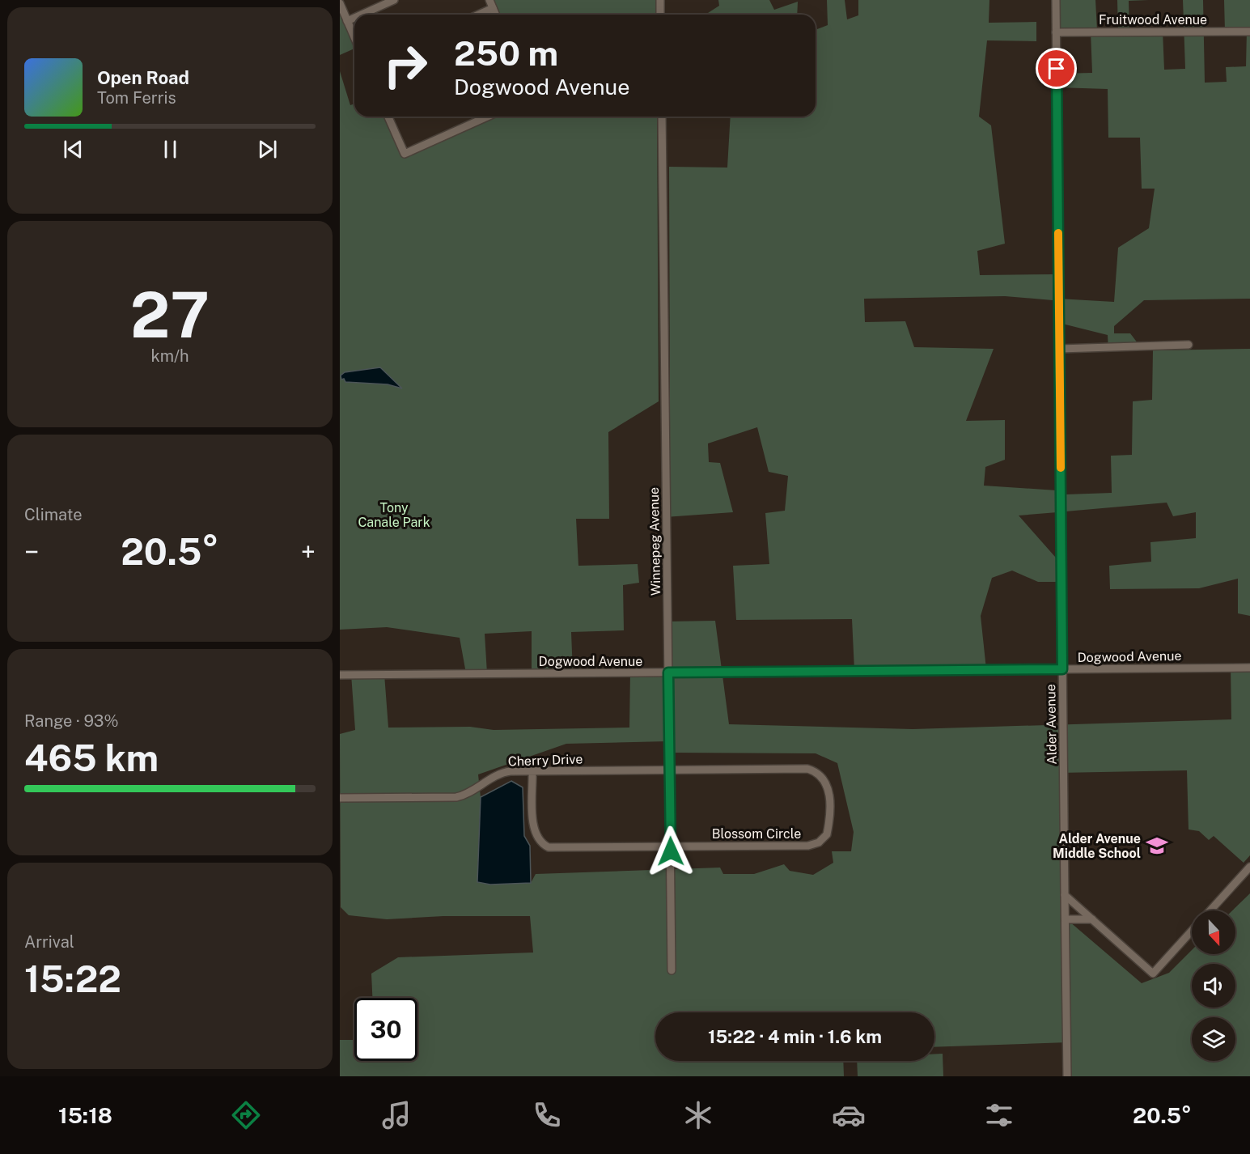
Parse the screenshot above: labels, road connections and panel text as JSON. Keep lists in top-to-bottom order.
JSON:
{
  "streets": {
    "street": [
      "Fruitwood Avenue",
      "Winnepeg Avenue",
      "Dogwood Avenue",
      "Alder Avenue",
      "Cherry Drive",
      "Blossom Circle"
    ]
  },
  "crossings": [
    ["Fruitwood Avenue", "Alder Avenue"],
    ["Winnepeg Avenue", "Dogwood Avenue"],
    ["Winnepeg Avenue", "Cherry Drive"],
    ["Winnepeg Avenue", "Blossom Circle"],
    ["Dogwood Avenue", "Alder Avenue"],
    ["Cherry Drive", "Blossom Circle"]
  ],
  "parks": ["Tony Canale Park"],
  "places": {
    "school or university": ["Alder Avenue Middle School"]
  },
  "north": "bottom",
  "page": {
    "turn": ["250 m", "Dogwood Avenue"],
    "song": ["Open Road", "Tom Ferris"],
    "tile": [
      ["27", "km/h"],
      "Climate",
      ["Range · 93%", "465 km"],
      ["Arrival", "15:22"]
    ],
    "heat": ["−", "20.5°", "+"],
    "limit": "30",
    "trip": "15:22 · 4 min · 1.6 km",
    "tabs": ["15:18", "20.5°"]
  }
}
